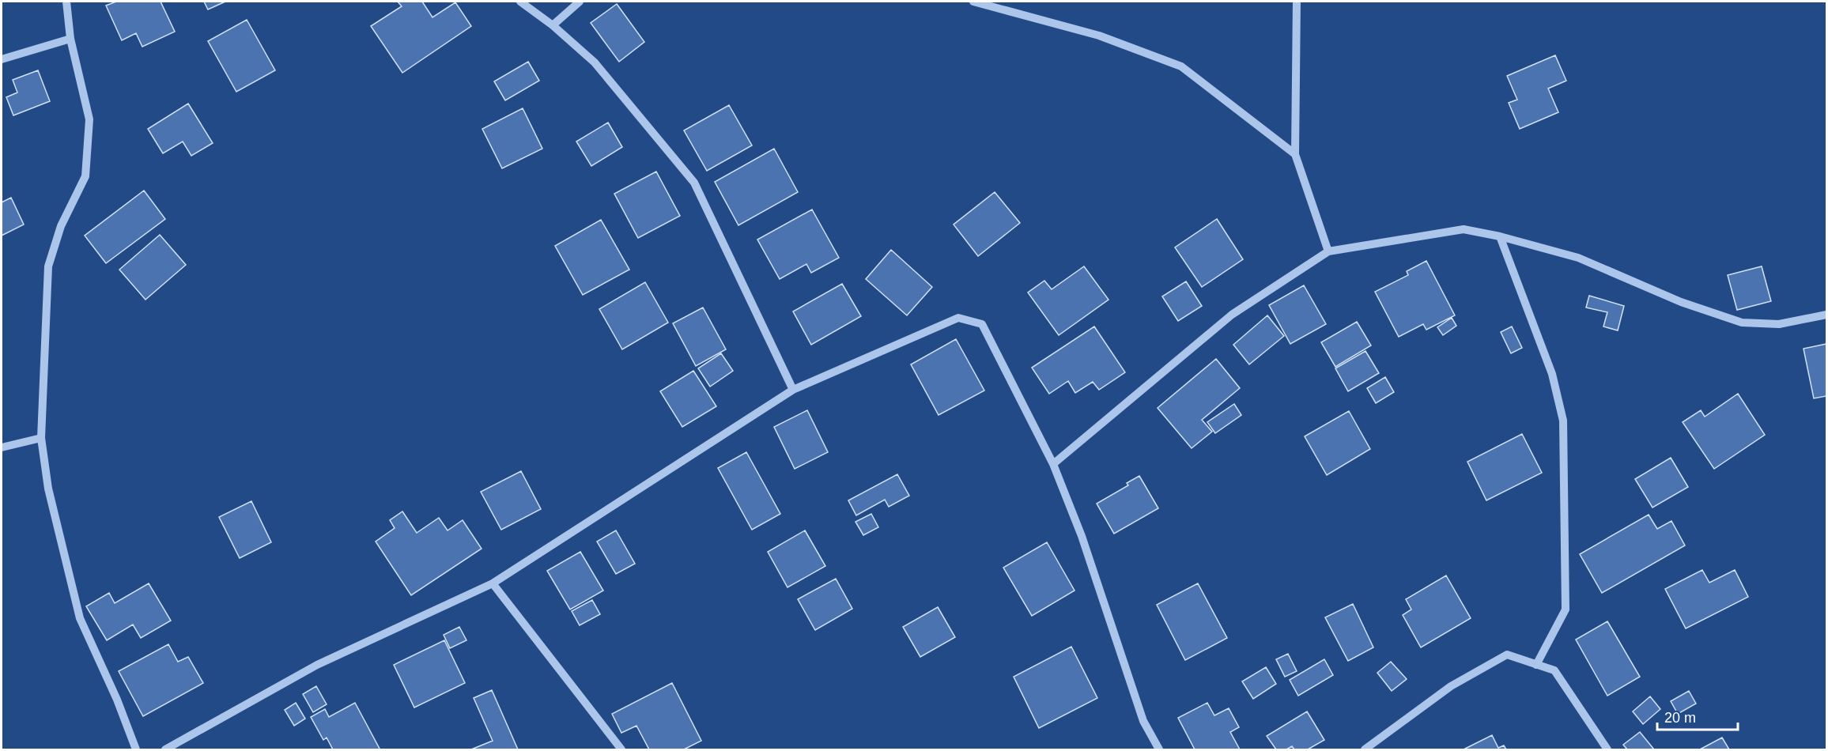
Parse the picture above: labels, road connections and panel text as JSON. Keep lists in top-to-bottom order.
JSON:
{
  "scale_bar": "20 m"
}
